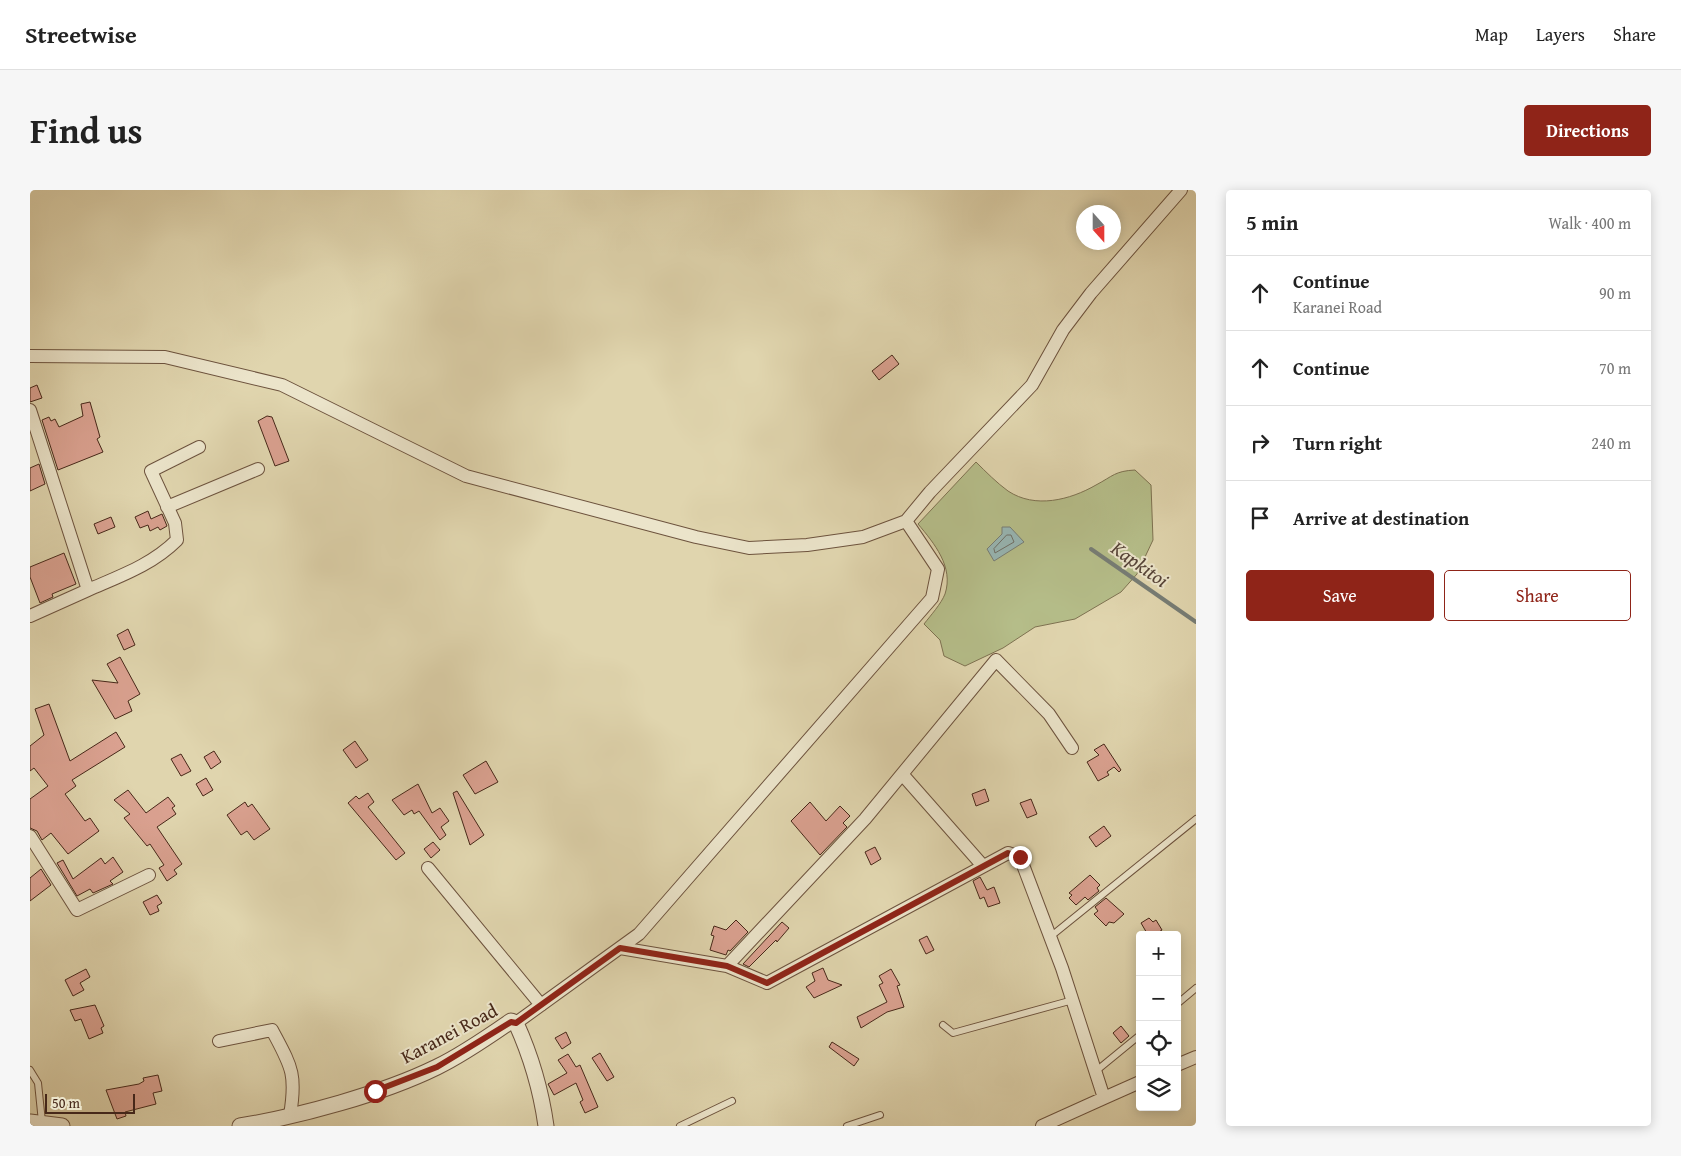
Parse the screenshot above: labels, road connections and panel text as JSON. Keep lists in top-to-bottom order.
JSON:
{
  "streets": {
    "street": ["Karanei Road"]
  },
  "water": ["Kapkitoi"],
  "scale_bar": "50 m",
  "north": "bottom",
  "page": {
    "header": "Streetwise",
    "nav": ["Map", "Layers", "Share"],
    "title": "Find us",
    "buttons": [
      "Directions",
      ["Save", "Share"]
    ],
    "heading": ["5 min", "Walk · 400 m"],
    "list": [
      ["Continue", "Karanei Road", "90 m"],
      ["Continue", "70 m"],
      ["Turn right", "240 m"],
      "Arrive at destination"
    ],
    "map_buttons": ["+", "−"],
    "scale": "50 m"
  }
}
